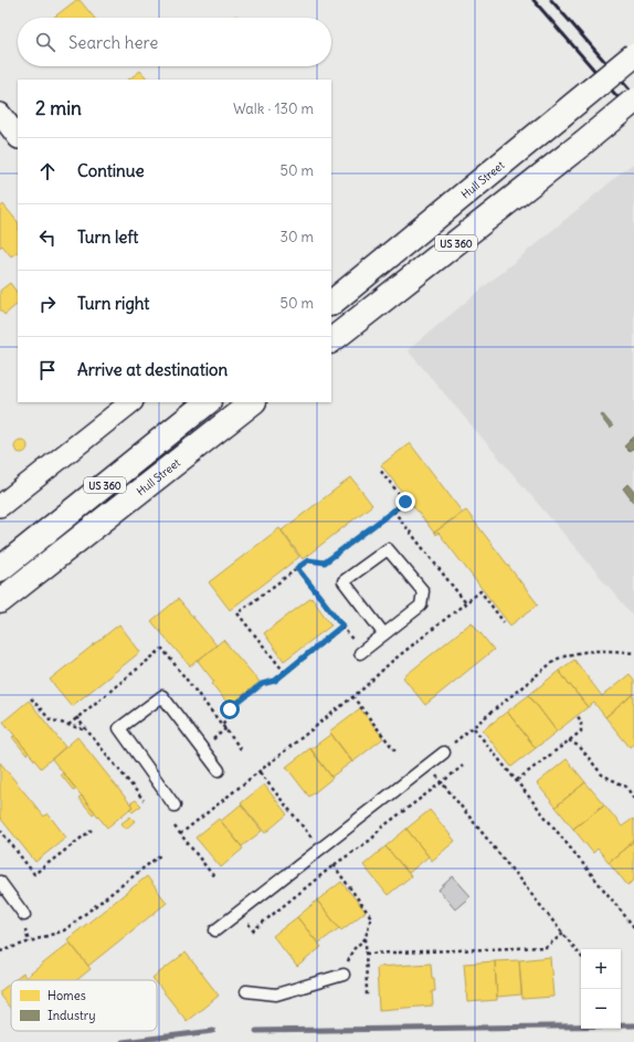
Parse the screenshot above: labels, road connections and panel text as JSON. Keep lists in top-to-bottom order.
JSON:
{
  "streets": {
    "main road": ["Hull Street", "US 360"]
  },
  "legend": ["Homes", "Industry"],
  "page": {
    "search": "Search here",
    "heading": ["2 min", "Walk · 130 m"],
    "list": [
      ["Continue", "50 m"],
      ["Turn left", "30 m"],
      ["Turn right", "50 m"],
      "Arrive at destination"
    ],
    "map_buttons": ["+", "−"]
  }
}
